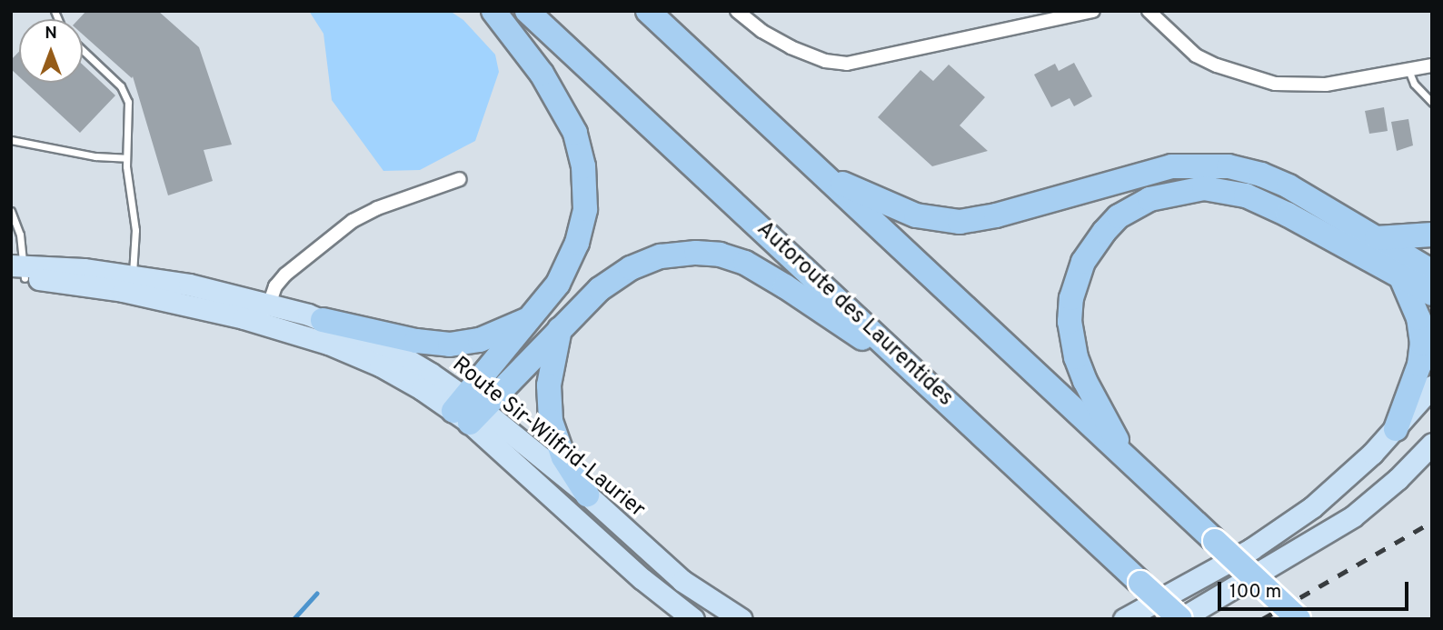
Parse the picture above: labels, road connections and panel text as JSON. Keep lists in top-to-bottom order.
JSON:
{
  "streets": {
    "highway": ["Autoroute des Laurentides"],
    "main road": ["Route Sir-Wilfrid-Laurier"]
  },
  "scale_bar": "100 m",
  "north": "top"
}
